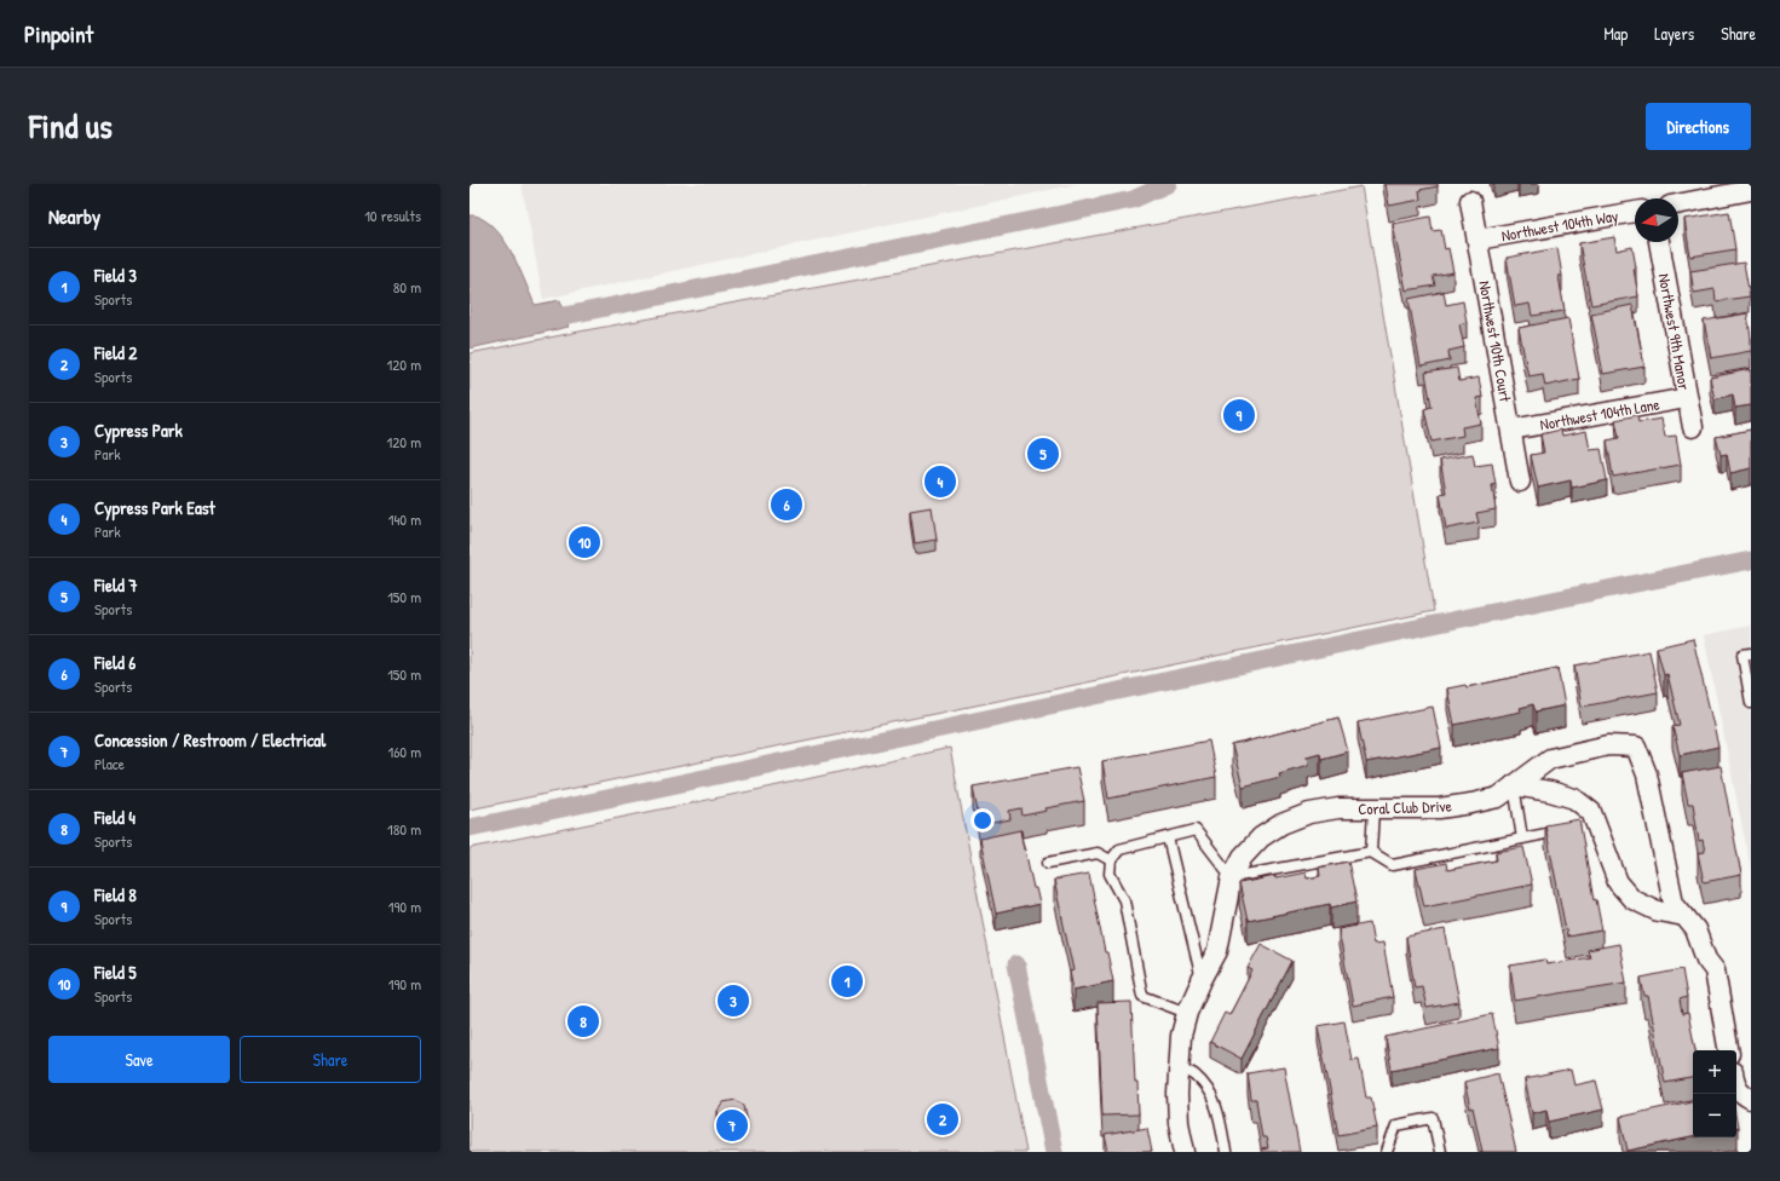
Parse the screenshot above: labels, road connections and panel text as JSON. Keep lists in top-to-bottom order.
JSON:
{
  "streets": {
    "street": [
      "Northwest 104th Way",
      "Northwest 9th Manor",
      "Northwest 10th Court",
      "Northwest 104th Lane",
      "Coral Club Drive"
    ]
  },
  "crossings": [
    ["Northwest 104th Way", "Northwest 10th Court"],
    ["Northwest 9th Manor", "Northwest 104th Lane"],
    ["Northwest 10th Court", "Northwest 104th Lane"]
  ],
  "north": "left",
  "page": {
    "header": "Pinpoint",
    "nav": ["Map", "Layers", "Share"],
    "title": "Find us",
    "buttons": [
      "Directions",
      ["Save", "Share"]
    ],
    "heading": ["Nearby", "10 results"],
    "list": [
      {
        "mark": "1",
        "name": "Field 3",
        "note": "Sports",
        "value": "80 m"
      },
      {
        "mark": "2",
        "name": "Field 2",
        "note": "Sports",
        "value": "120 m"
      },
      {
        "mark": "3",
        "name": "Cypress Park",
        "note": "Park",
        "value": "120 m"
      },
      {
        "mark": "4",
        "name": "Cypress Park East",
        "note": "Park",
        "value": "140 m"
      },
      {
        "mark": "5",
        "name": "Field 7",
        "note": "Sports",
        "value": "150 m"
      },
      {
        "mark": "6",
        "name": "Field 6",
        "note": "Sports",
        "value": "150 m"
      },
      {
        "mark": "7",
        "name": "Concession / Restroom / Electrical",
        "note": "Place",
        "value": "160 m"
      },
      {
        "mark": "8",
        "name": "Field 4",
        "note": "Sports",
        "value": "180 m"
      },
      {
        "mark": "9",
        "name": "Field 8",
        "note": "Sports",
        "value": "190 m"
      },
      {
        "mark": "10",
        "name": "Field 5",
        "note": "Sports",
        "value": "190 m"
      }
    ],
    "pins": [
      "9",
      "5",
      "4",
      "6",
      "10",
      "1",
      "3",
      "8",
      "2",
      "7"
    ],
    "map_buttons": ["+", "−"]
  }
}
